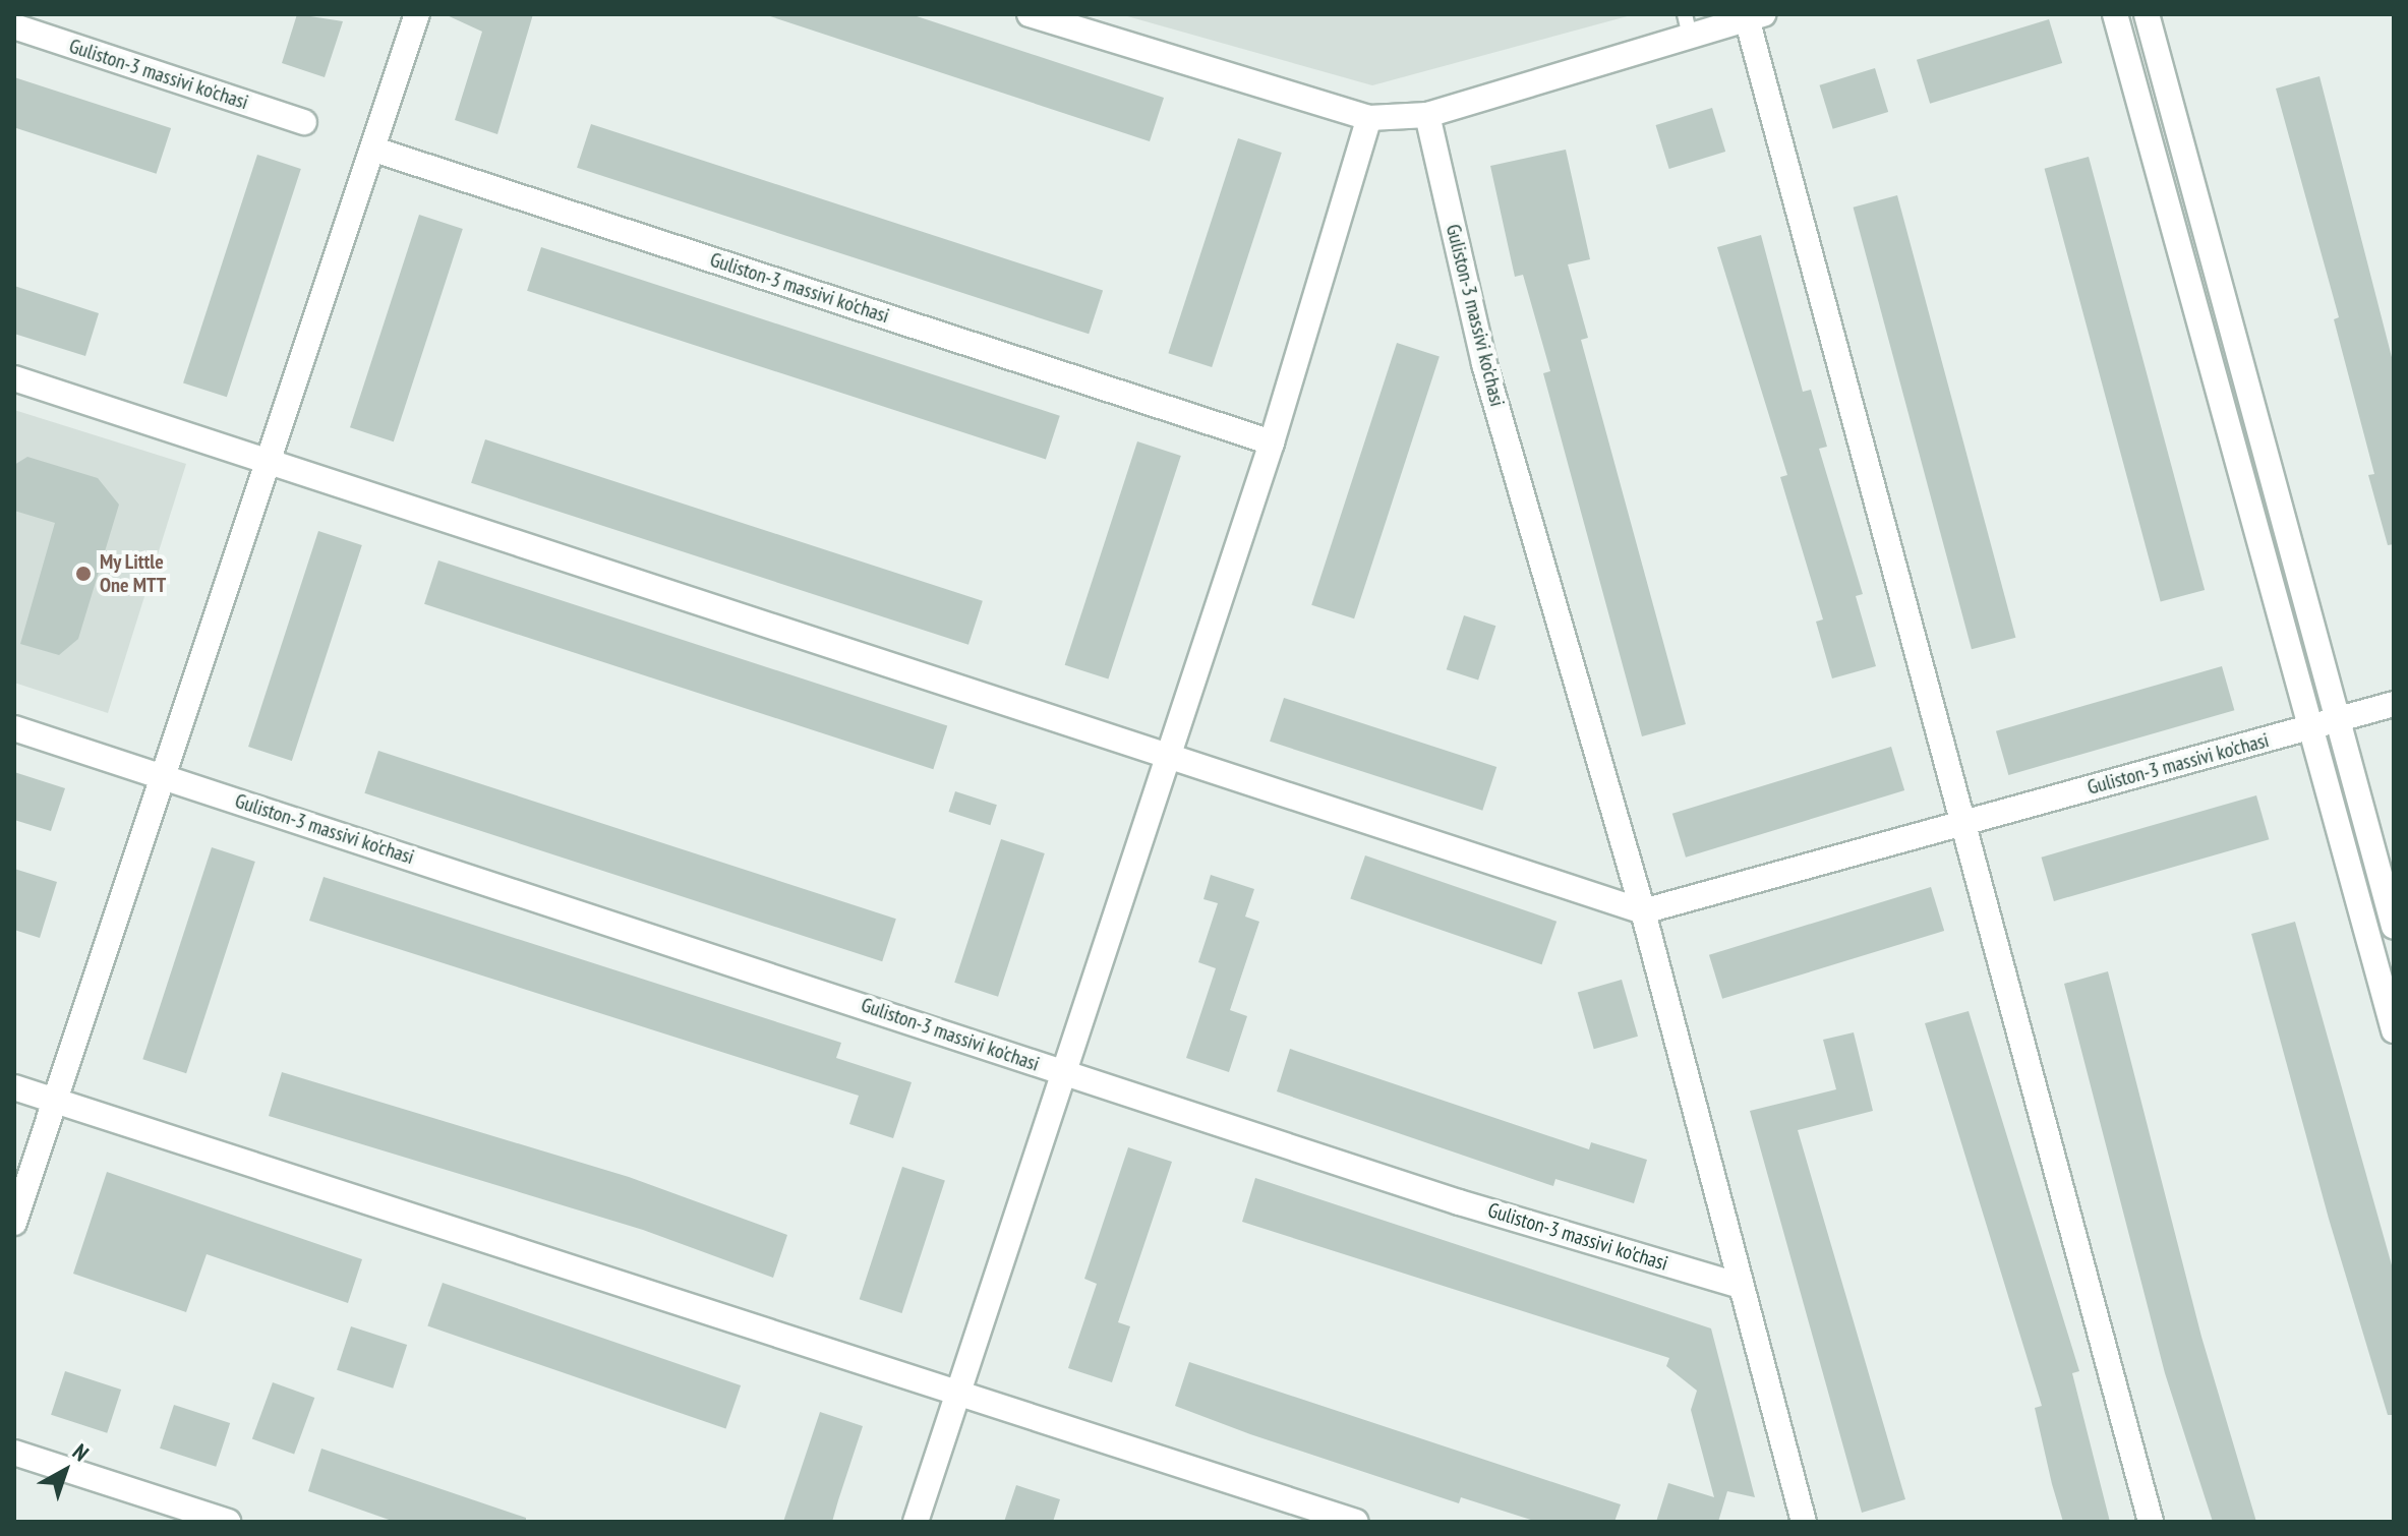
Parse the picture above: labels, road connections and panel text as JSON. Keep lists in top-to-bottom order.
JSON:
{
  "streets": {
    "street": ["Guliston-3 massivi ko'chasi"]
  },
  "places": ["My Little One MTT"],
  "north": "top right"
}
